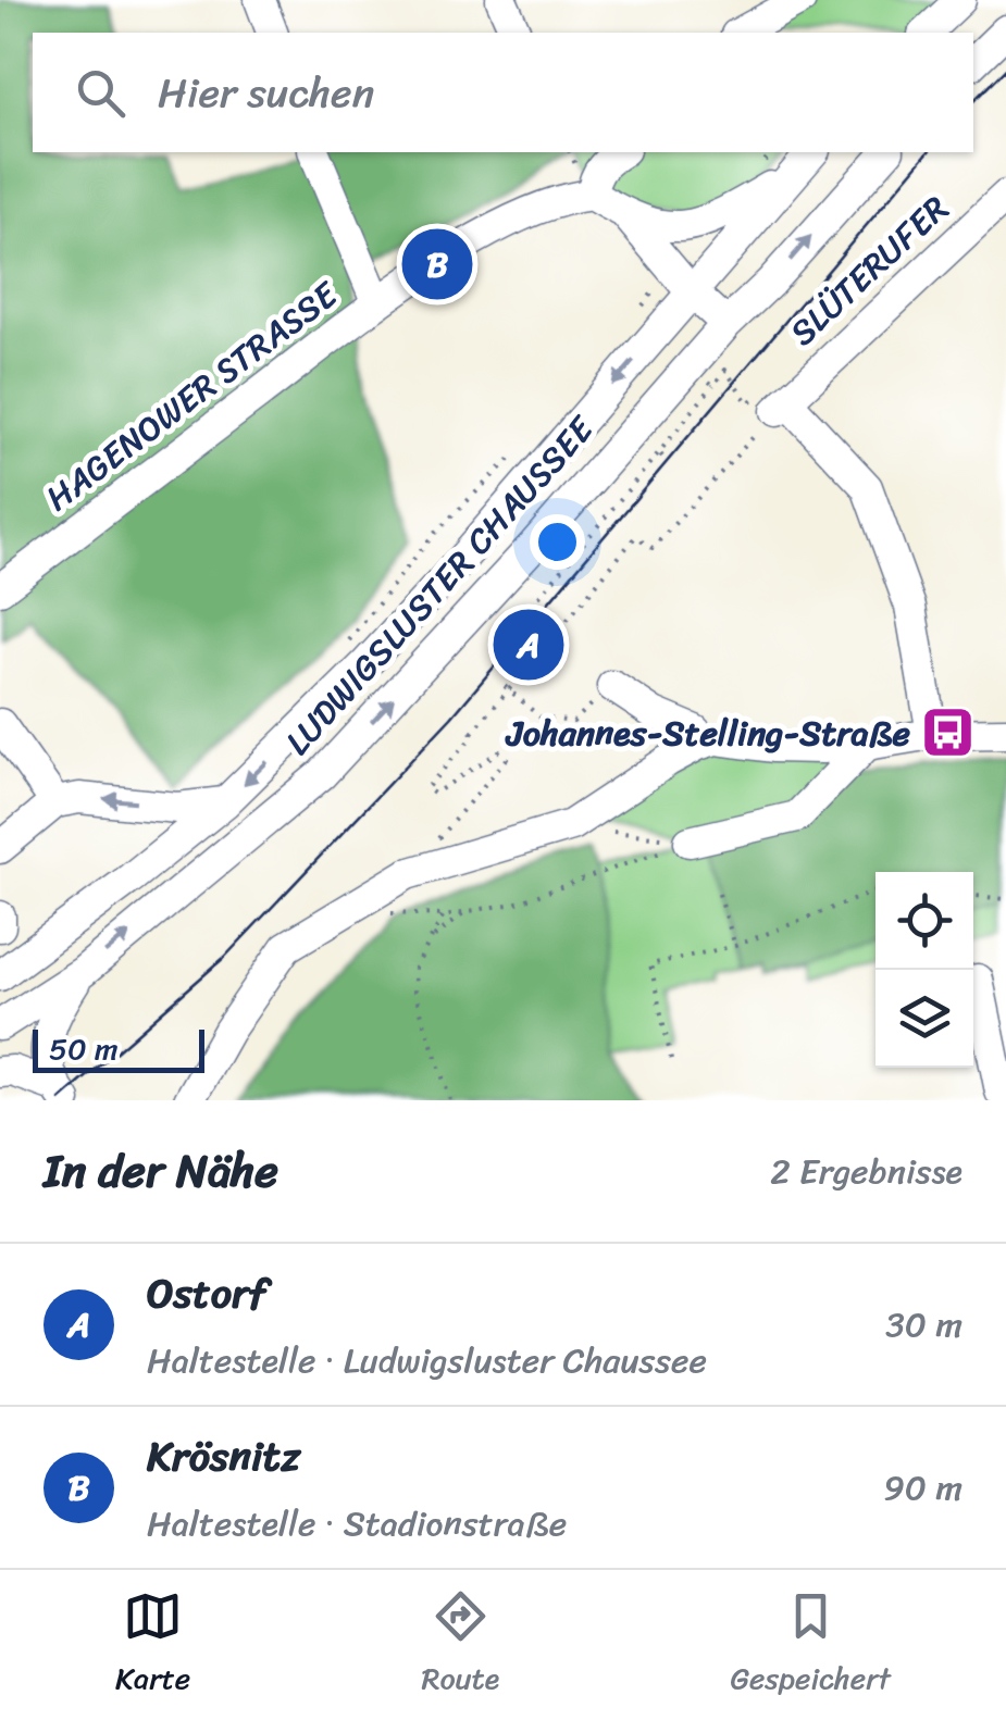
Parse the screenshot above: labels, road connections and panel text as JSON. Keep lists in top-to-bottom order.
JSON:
{
  "streets": {
    "street": ["SLÜTERUFER", "HAGENOWER STRASSE", "LUDWIGSLUSTER CHAUSSEE"]
  },
  "places": {
    "bus stop": ["Johannes-Stelling-Straße"]
  },
  "scale_bar": "50 m",
  "page": {
    "search": "Hier suchen",
    "pins": ["B", "A"],
    "scale": "50 m",
    "heading": ["In der Nähe", "2 Ergebnisse"],
    "list": [
      {
        "mark": "A",
        "name": "Ostorf",
        "note": "Haltestelle · Ludwigsluster Chaussee",
        "value": "30 m"
      },
      {
        "mark": "B",
        "name": "Krösnitz",
        "note": "Haltestelle · Stadionstraße",
        "value": "90 m"
      }
    ],
    "nav": ["Karte", "Route", "Gespeichert"]
  }
}
